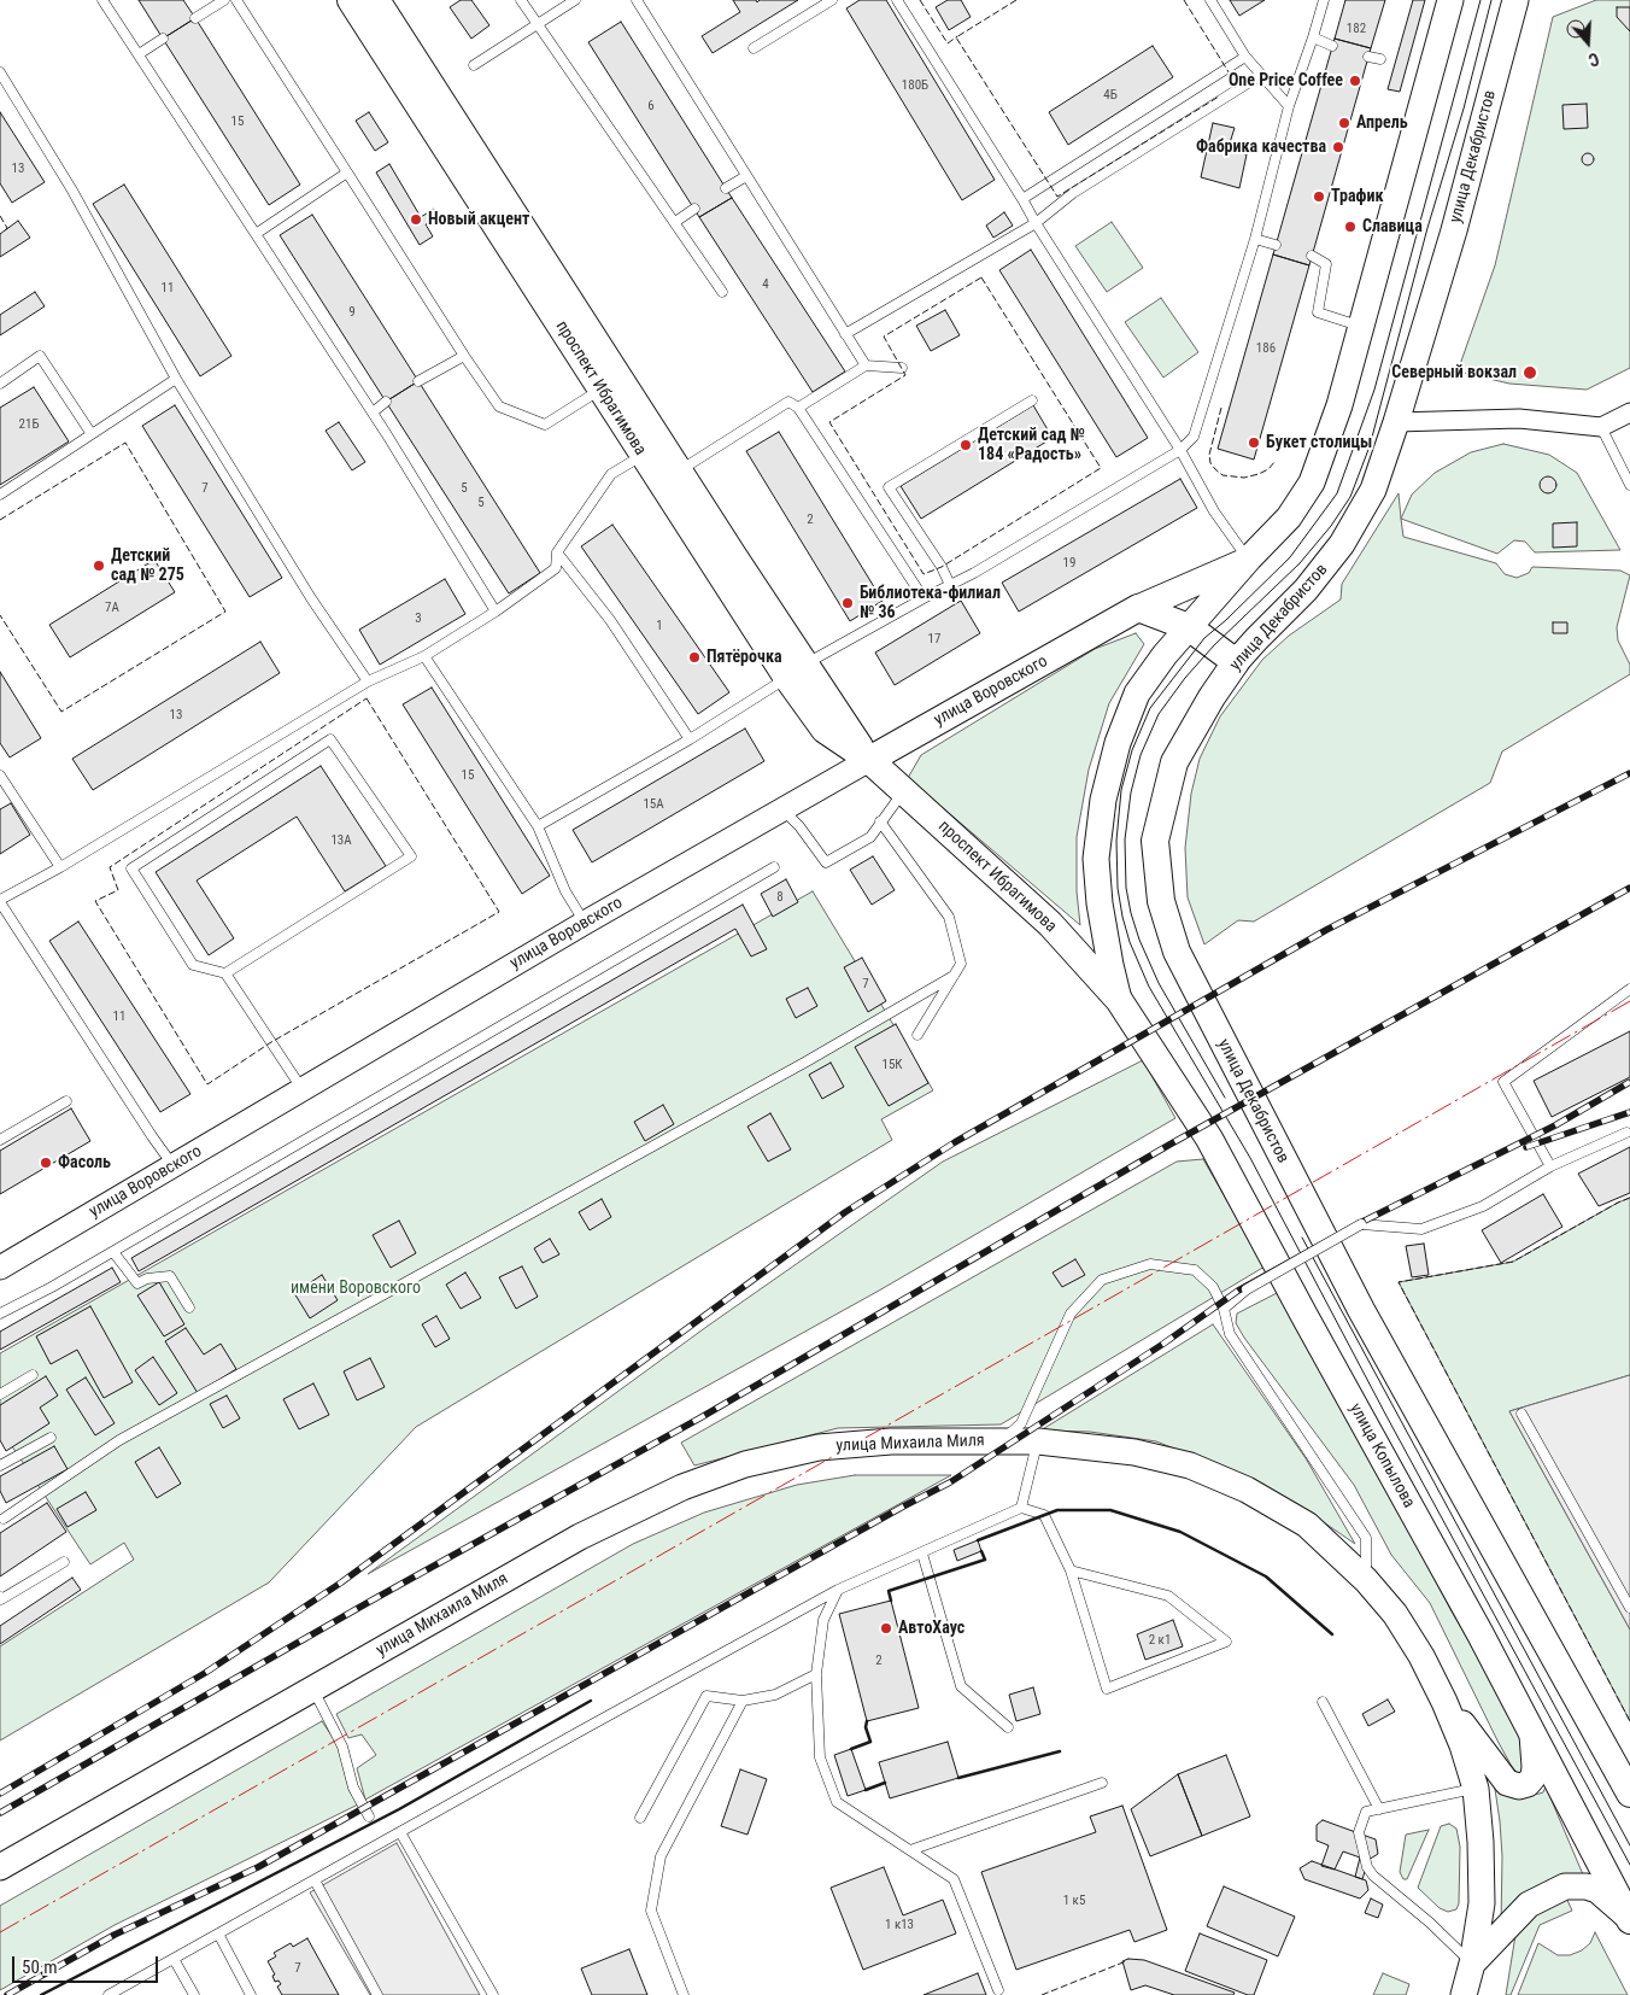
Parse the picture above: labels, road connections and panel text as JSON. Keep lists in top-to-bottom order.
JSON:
{
  "streets": {
    "main road": [
      "улица Декабристов",
      "проспект Ибрагимова",
      "улица Воровского",
      "улица Михаила Миля",
      "улица Копылова"
    ]
  },
  "crossings": [
    ["проспект Ибрагимова", "улица Воровского"],
    ["проспект Ибрагимова", "улица Копылова"]
  ],
  "parks": ["имени Воровского"],
  "places": [
    "One Price Coffee",
    "Апрель",
    "Фабрика качества",
    "Трафик",
    "Новый акцент",
    "Славица",
    "Северный вокзал",
    "Букет столицы",
    "Детский сад № 184 «Радость»",
    "Детский сад № 275",
    "Библиотека-филиал № 36",
    "Пятёрочка",
    "Фасоль",
    "АвтоХаус"
  ],
  "house_numbers": [
    "182",
    "180Б",
    "4Б",
    "6",
    "15",
    "13",
    "4",
    "11",
    "9",
    "186",
    "21Б",
    "7",
    "5",
    "5",
    "2",
    "19",
    "7А",
    "3",
    "1",
    "17",
    "13",
    "15",
    "15А",
    "13А",
    "8",
    "7",
    "11",
    "15К",
    "2 к1",
    "2",
    "1 к5",
    "1 к13",
    "7"
  ],
  "scale_bar": "50 m",
  "north": "bottom"
}
